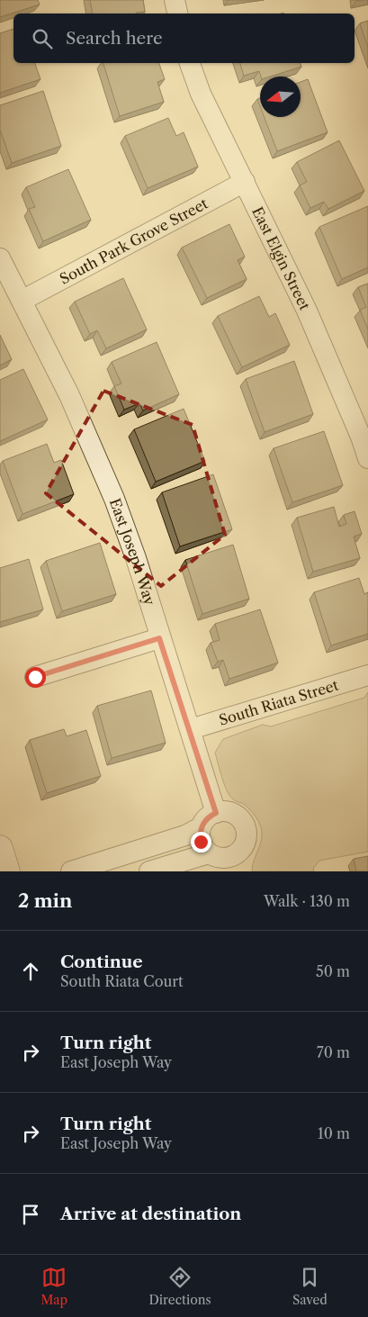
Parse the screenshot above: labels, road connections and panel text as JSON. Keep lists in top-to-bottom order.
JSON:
{
  "streets": {
    "street": [
      "South Park Grove Street",
      "East Elgin Street",
      "East Joseph Way",
      "South Riata Street"
    ]
  },
  "crossings": [
    ["South Park Grove Street", "East Elgin Street"],
    ["South Park Grove Street", "East Joseph Way"],
    ["East Joseph Way", "South Riata Street"]
  ],
  "north": "left",
  "page": {
    "search": "Search here",
    "heading": ["2 min", "Walk · 130 m"],
    "list": [
      ["Continue", "South Riata Court", "50 m"],
      ["Turn right", "East Joseph Way", "70 m"],
      ["Turn right", "East Joseph Way", "10 m"],
      "Arrive at destination"
    ],
    "nav": ["Map", "Directions", "Saved"]
  }
}
